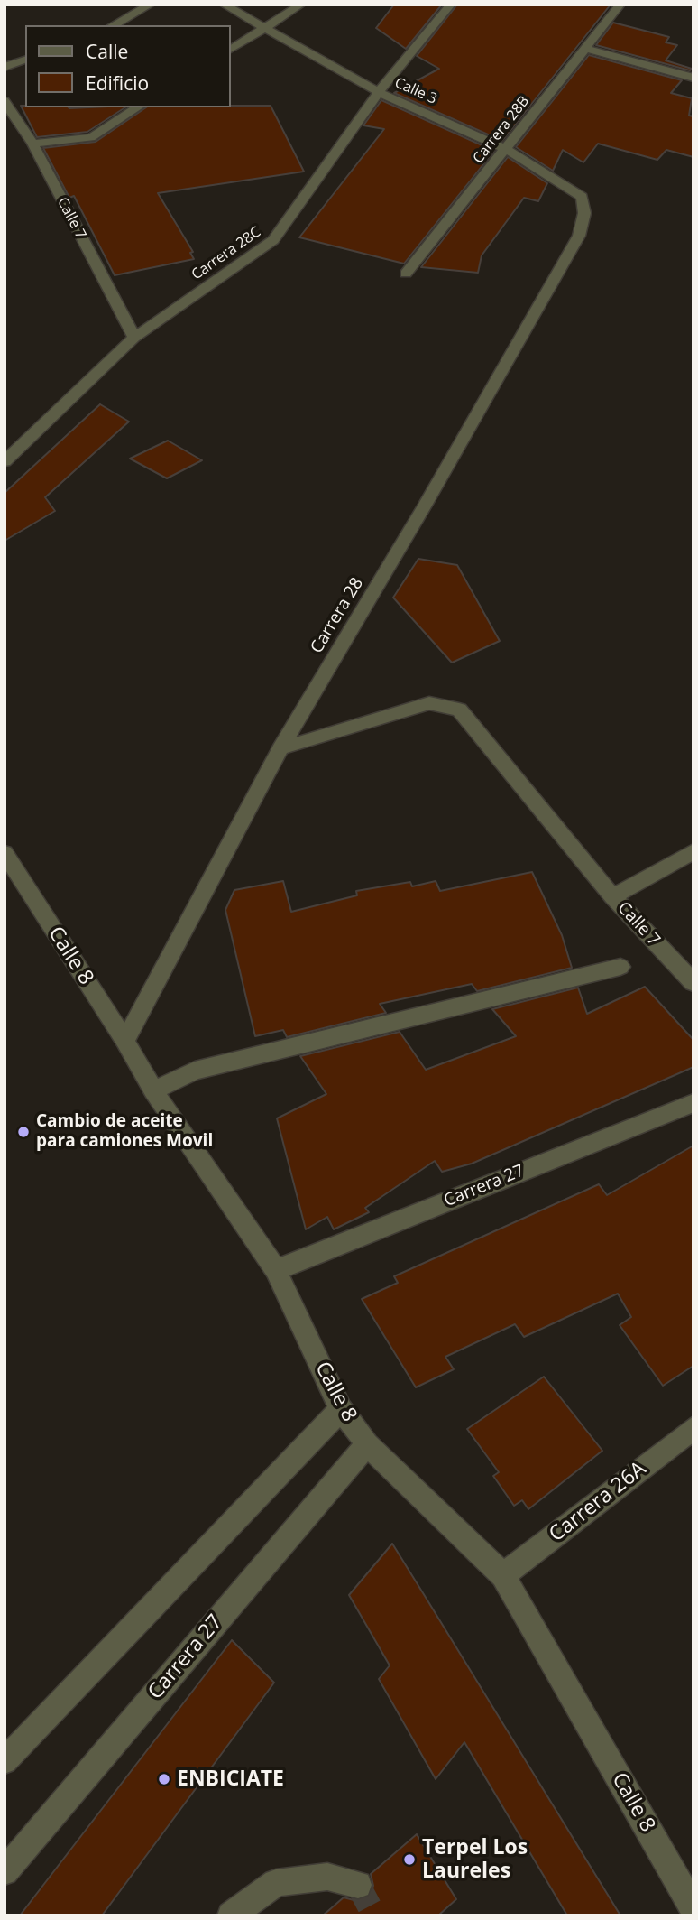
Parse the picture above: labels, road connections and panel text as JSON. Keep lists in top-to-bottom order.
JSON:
{
  "streets": {
    "street": [
      "Calle 3",
      "Carrera 28B",
      "Calle 7",
      "Carrera 28C",
      "Carrera 28",
      "Calle 8",
      "Carrera 27",
      "Carrera 26A"
    ]
  },
  "crossings": [
    ["Calle 3", "Carrera 28B"],
    ["Calle 3", "Carrera 28C"],
    ["Calle 3", "Carrera 28"],
    ["Calle 7", "Carrera 28C"],
    ["Calle 7", "Carrera 28"],
    ["Carrera 28", "Calle 8"],
    ["Calle 8", "Carrera 27"],
    ["Calle 8", "Carrera 26A"]
  ],
  "places": ["Cambio de aceite para camiones Movil", "ENBICIATE", "Terpel Los Laureles"],
  "legend": ["Calle", "Edificio"]
}
